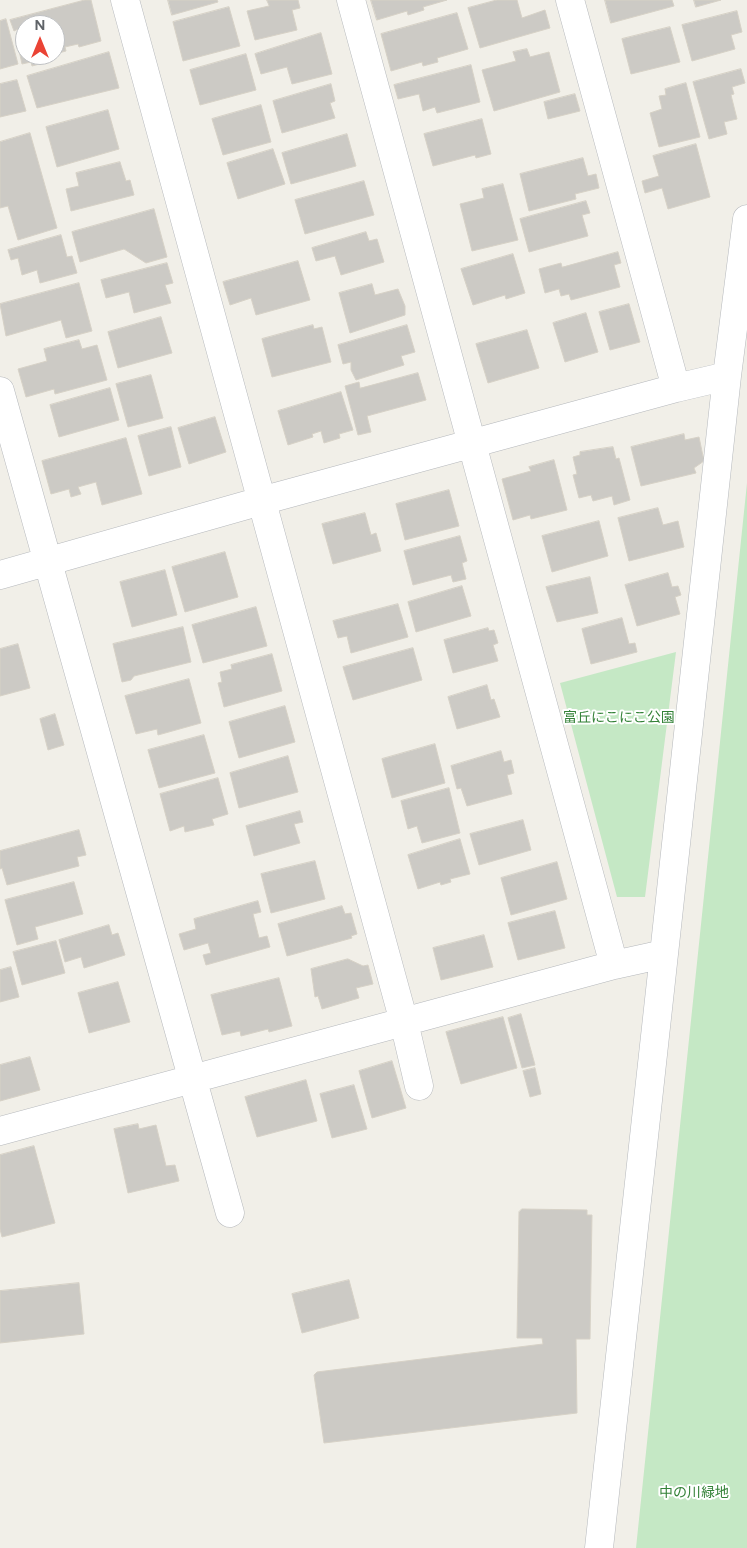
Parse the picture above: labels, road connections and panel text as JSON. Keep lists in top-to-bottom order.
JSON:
{
  "parks": ["富丘にこにこ公園", "中の川緑地"],
  "north": "top"
}
